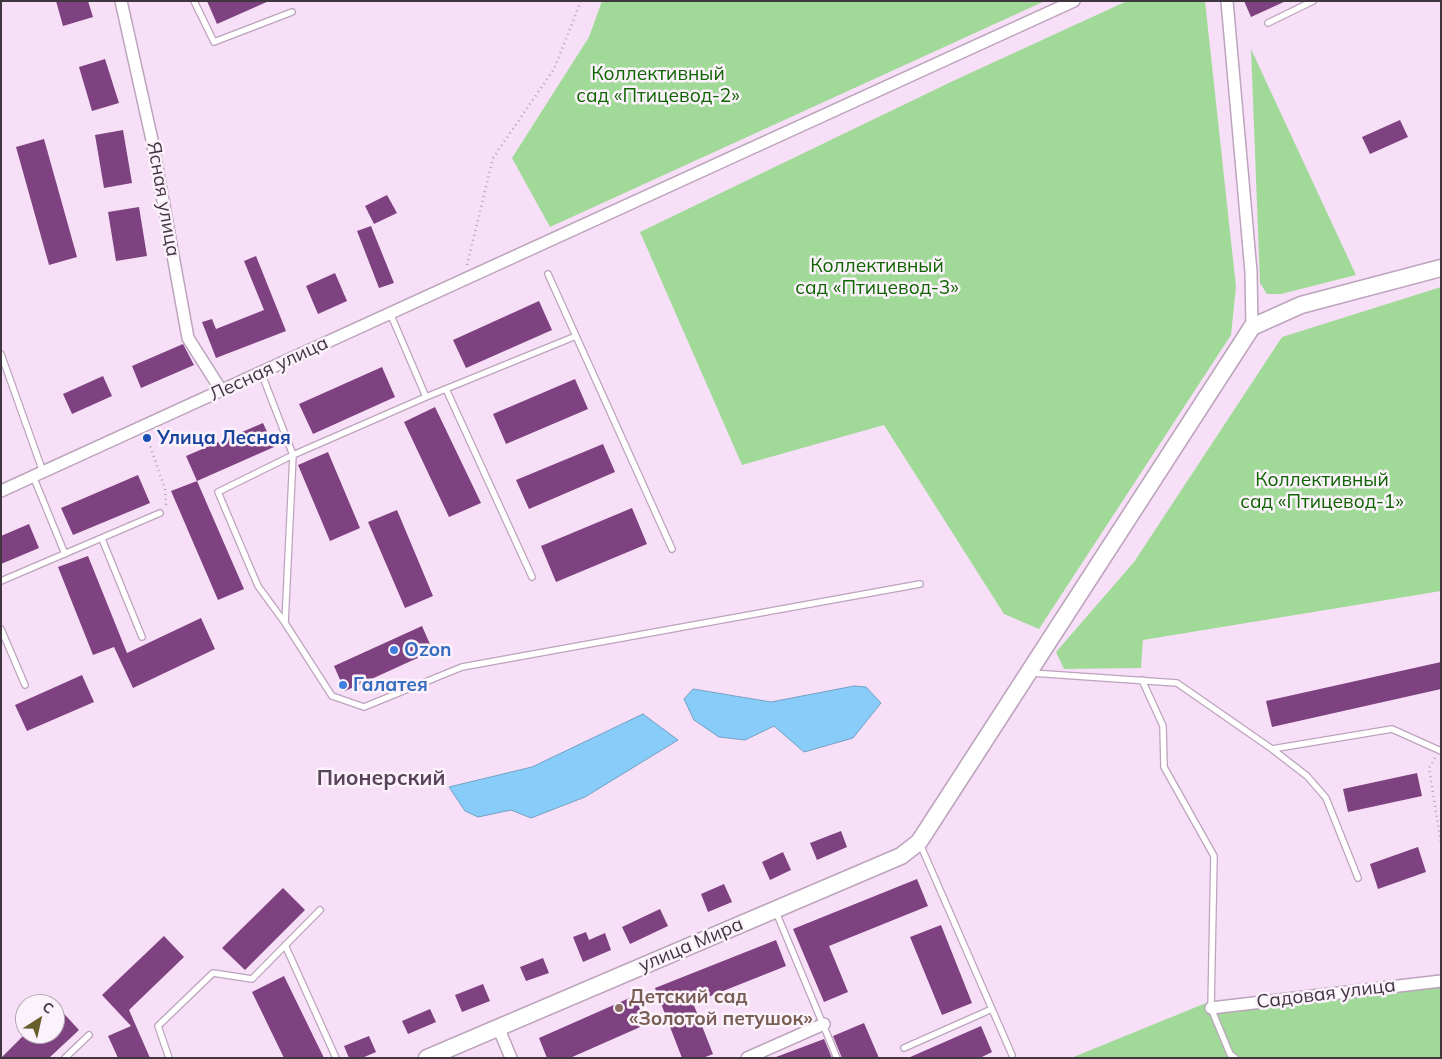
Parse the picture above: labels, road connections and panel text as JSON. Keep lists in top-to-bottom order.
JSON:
{
  "streets": {
    "street": [
      "Ясная улица",
      "Лесная улица",
      "улица Мира",
      "Садовая улица"
    ]
  },
  "crossings": [
    ["Ясная улица", "Лесная улица"]
  ],
  "districts": ["Пионерский"],
  "parks": ["Коллективный сад «Птицевод-2»", "Коллективный сад «Птицевод-3»", "Коллективный сад «Птицевод-1»"],
  "places": [
    "Улица Лесная",
    "Ozon",
    "Галатея",
    "Детский сад «Золотой петушок»"
  ],
  "north": "top right"
}
